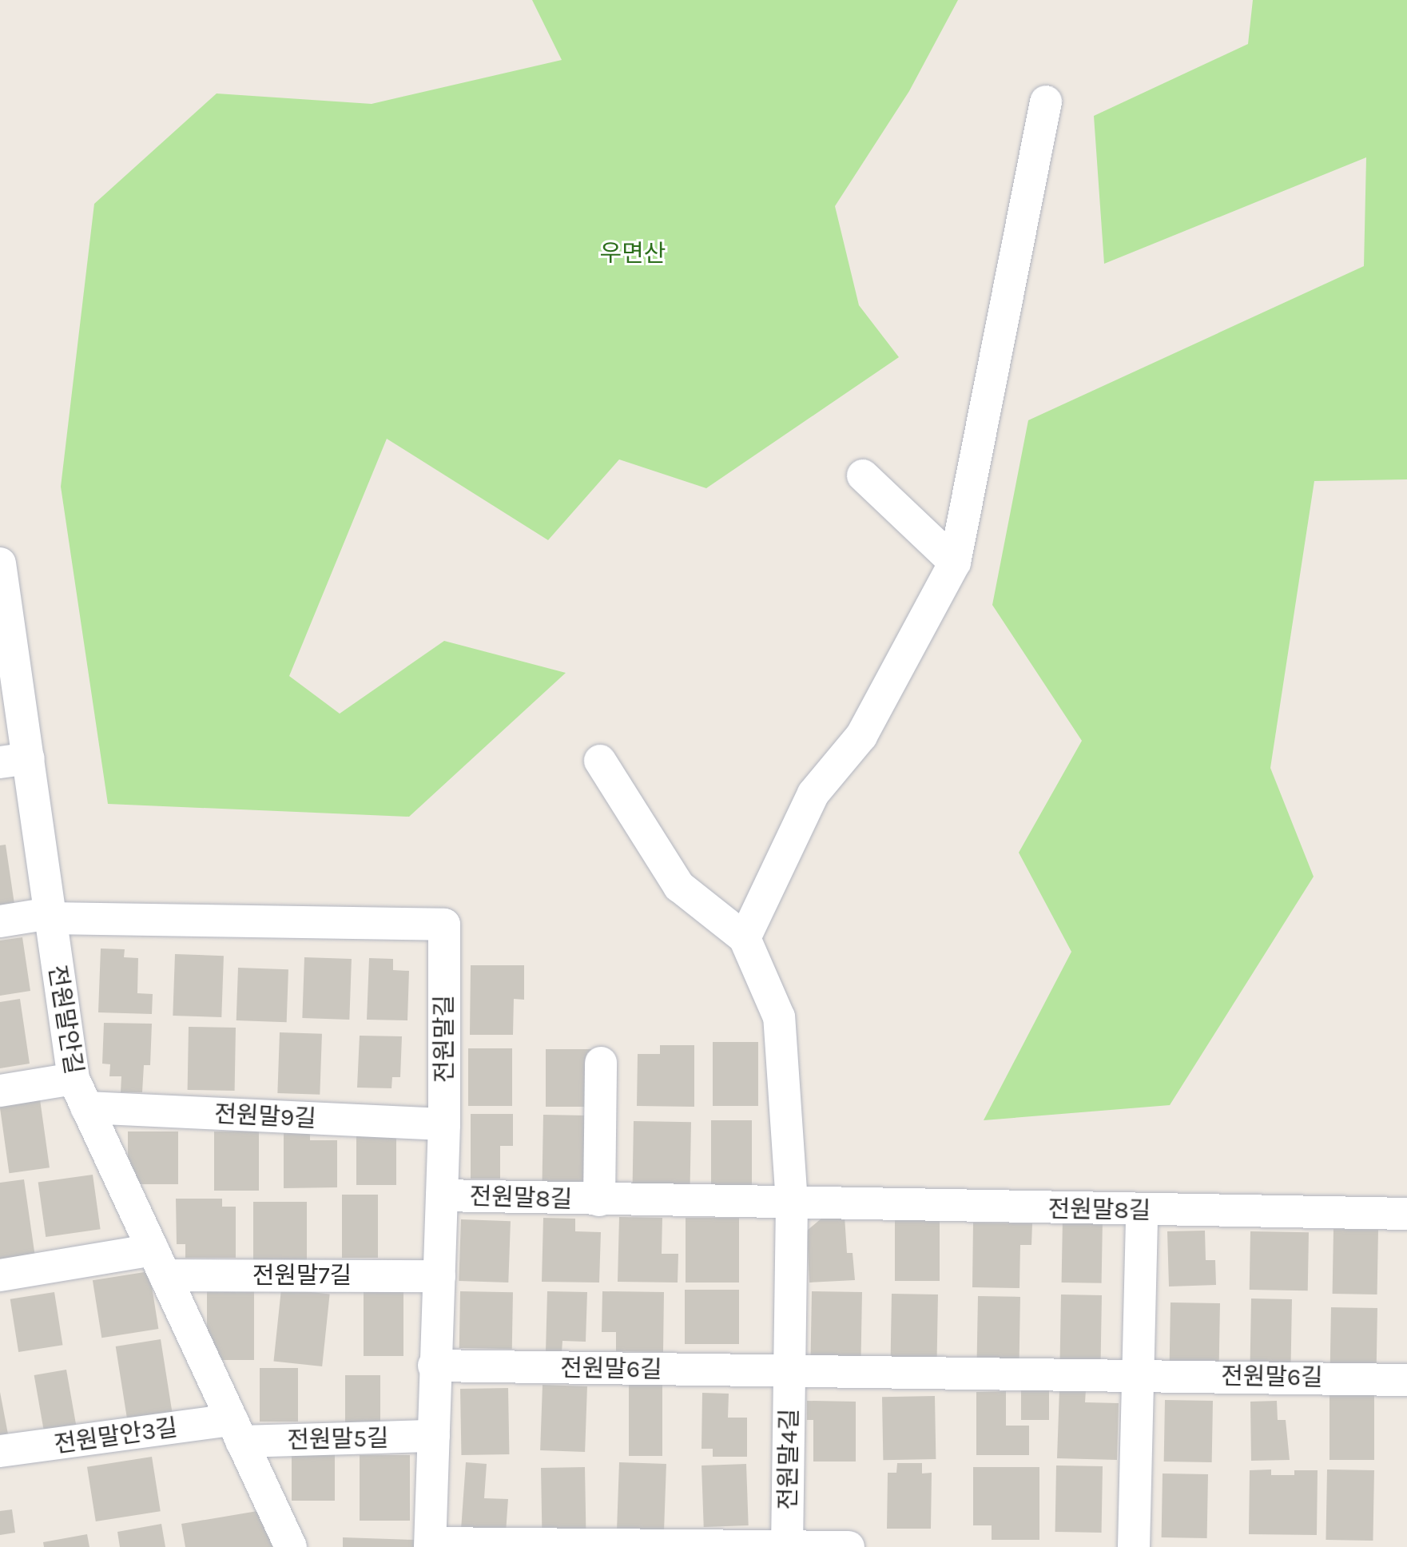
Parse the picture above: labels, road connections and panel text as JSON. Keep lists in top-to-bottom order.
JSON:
{
  "streets": {
    "street": [
      "전원말안길",
      "전원말길",
      "전원말9길",
      "전원말8길",
      "전원말7길",
      "전원말6길",
      "전원말안3길",
      "전원말5길",
      "전원말4길"
    ]
  },
  "crossings": [
    ["전원말안길", "전원말길"],
    ["전원말안길", "전원말9길"],
    ["전원말안길", "전원말7길"],
    ["전원말안길", "전원말안3길"],
    ["전원말안길", "전원말5길"],
    ["전원말길", "전원말9길"],
    ["전원말길", "전원말8길"],
    ["전원말길", "전원말7길"],
    ["전원말길", "전원말6길"],
    ["전원말길", "전원말5길"],
    ["전원말6길", "전원말4길"],
    ["전원말안3길", "전원말5길"]
  ],
  "parks": ["우면산"]
}
